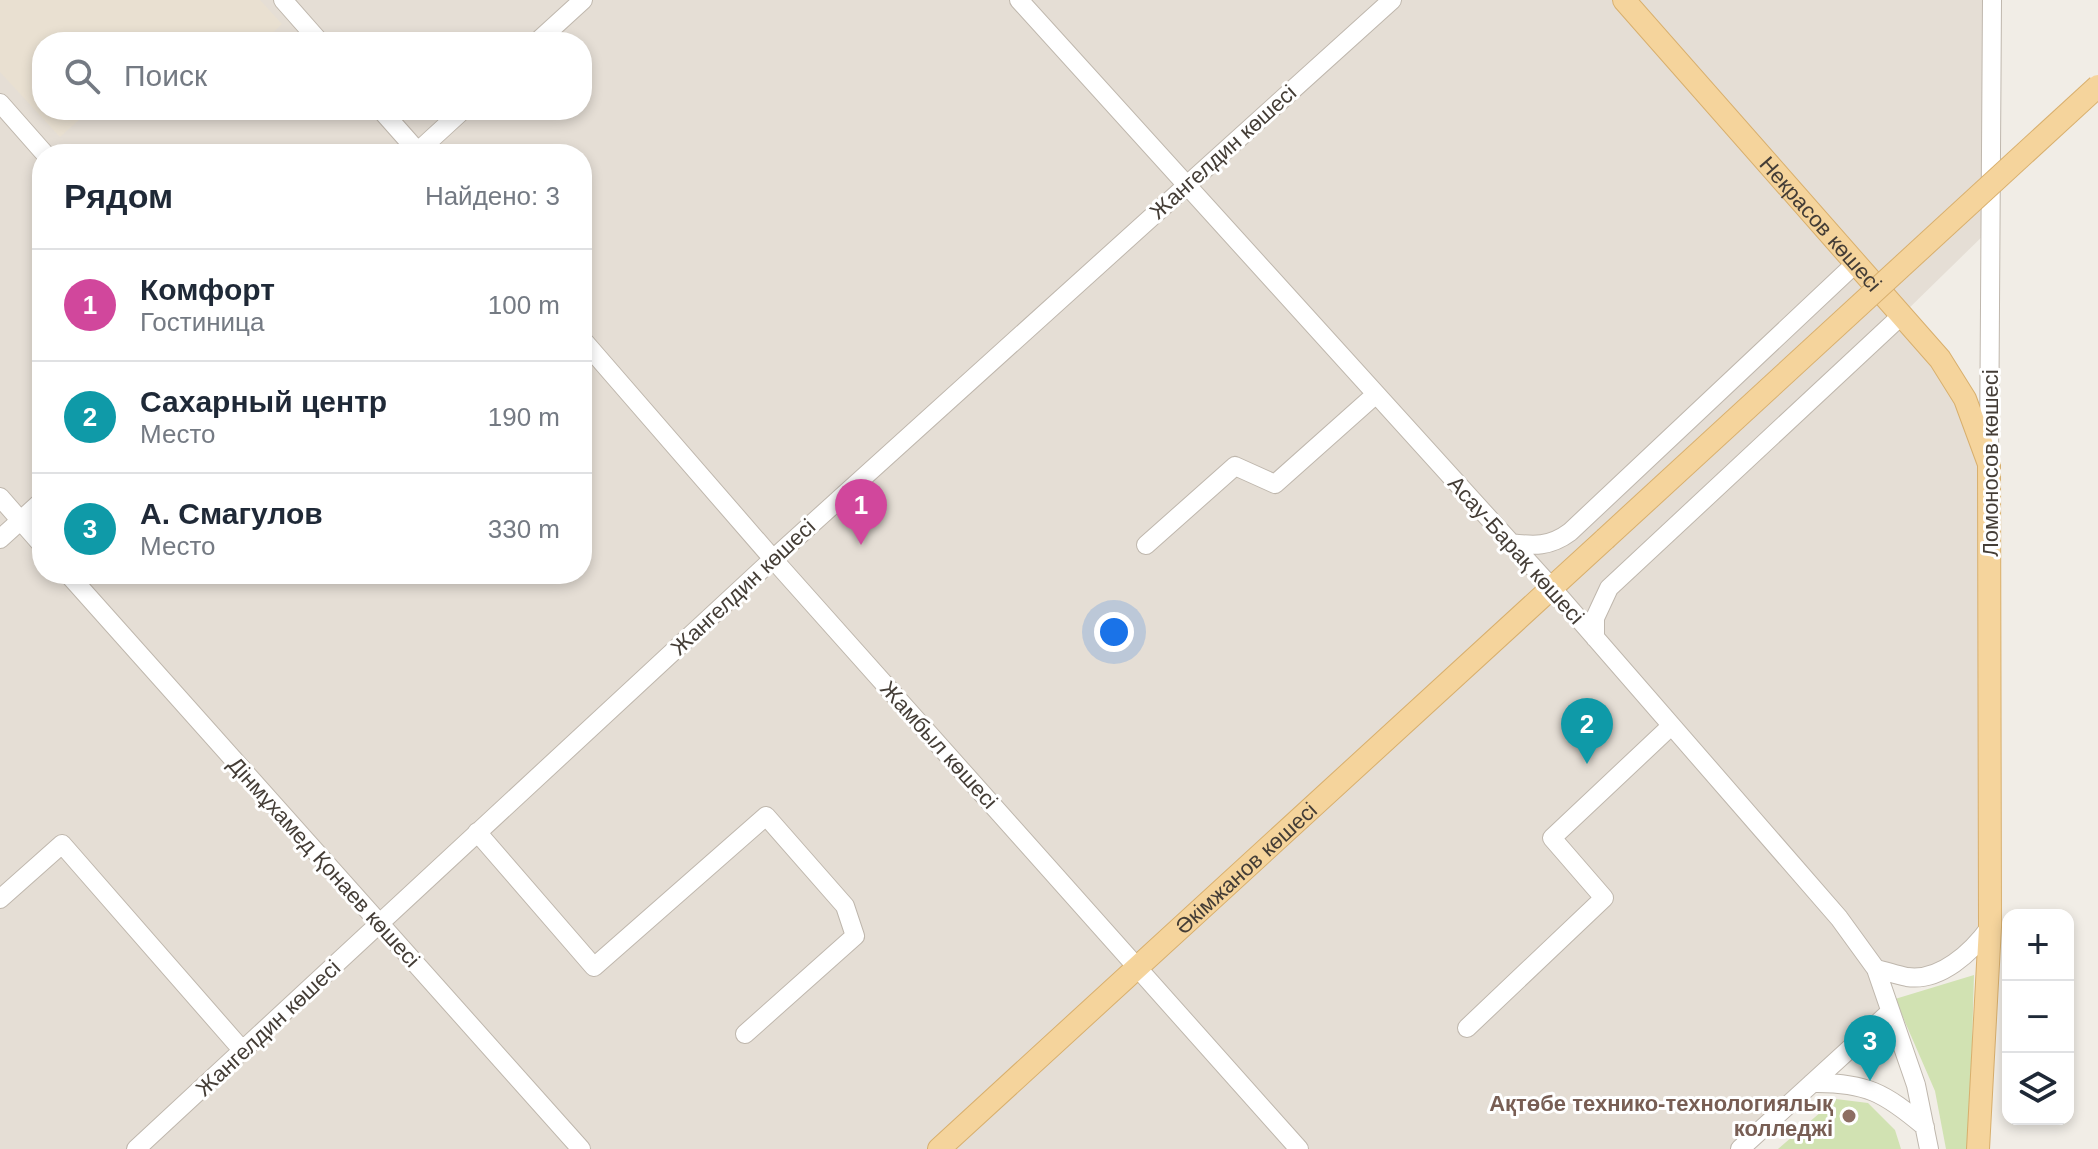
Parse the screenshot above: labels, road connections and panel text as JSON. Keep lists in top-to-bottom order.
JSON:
{
  "streets": {
    "main road": ["Некрасов көшесі", "Ломоносов көшесі", "Әкімжанов көшесі"],
    "street": [
      "Жангелдин көшесі",
      "Асау-Барақ көшесі",
      "Жамбыл көшесі",
      "Дінмұхамед Қонаев көшесі"
    ]
  },
  "crossings": [
    ["Жангелдин көшесі", "Асау-Барақ көшесі"],
    ["Жангелдин көшесі", "Жамбыл көшесі"],
    ["Жангелдин көшесі", "Дінмұхамед Қонаев көшесі"],
    ["Некрасов көшесі", "Ломоносов көшесі"],
    ["Асау-Барақ көшесі", "Әкімжанов көшесі"],
    ["Жамбыл көшесі", "Әкімжанов көшесі"]
  ],
  "places": ["Ақтөбе технико-технологиялық колледжі"],
  "page": {
    "search": "Поиск",
    "heading": ["Рядом", "Найдено: 3"],
    "list": [
      {
        "mark": "1",
        "name": "Комфорт",
        "note": "Гостиница",
        "value": "100 m"
      },
      {
        "mark": "2",
        "name": "Сахарный центр",
        "note": "Место",
        "value": "190 m"
      },
      {
        "mark": "3",
        "name": "А. Смагулов",
        "note": "Место",
        "value": "330 m"
      }
    ],
    "pins": ["1", "2", "3"],
    "map_buttons": ["+", "−"]
  }
}
